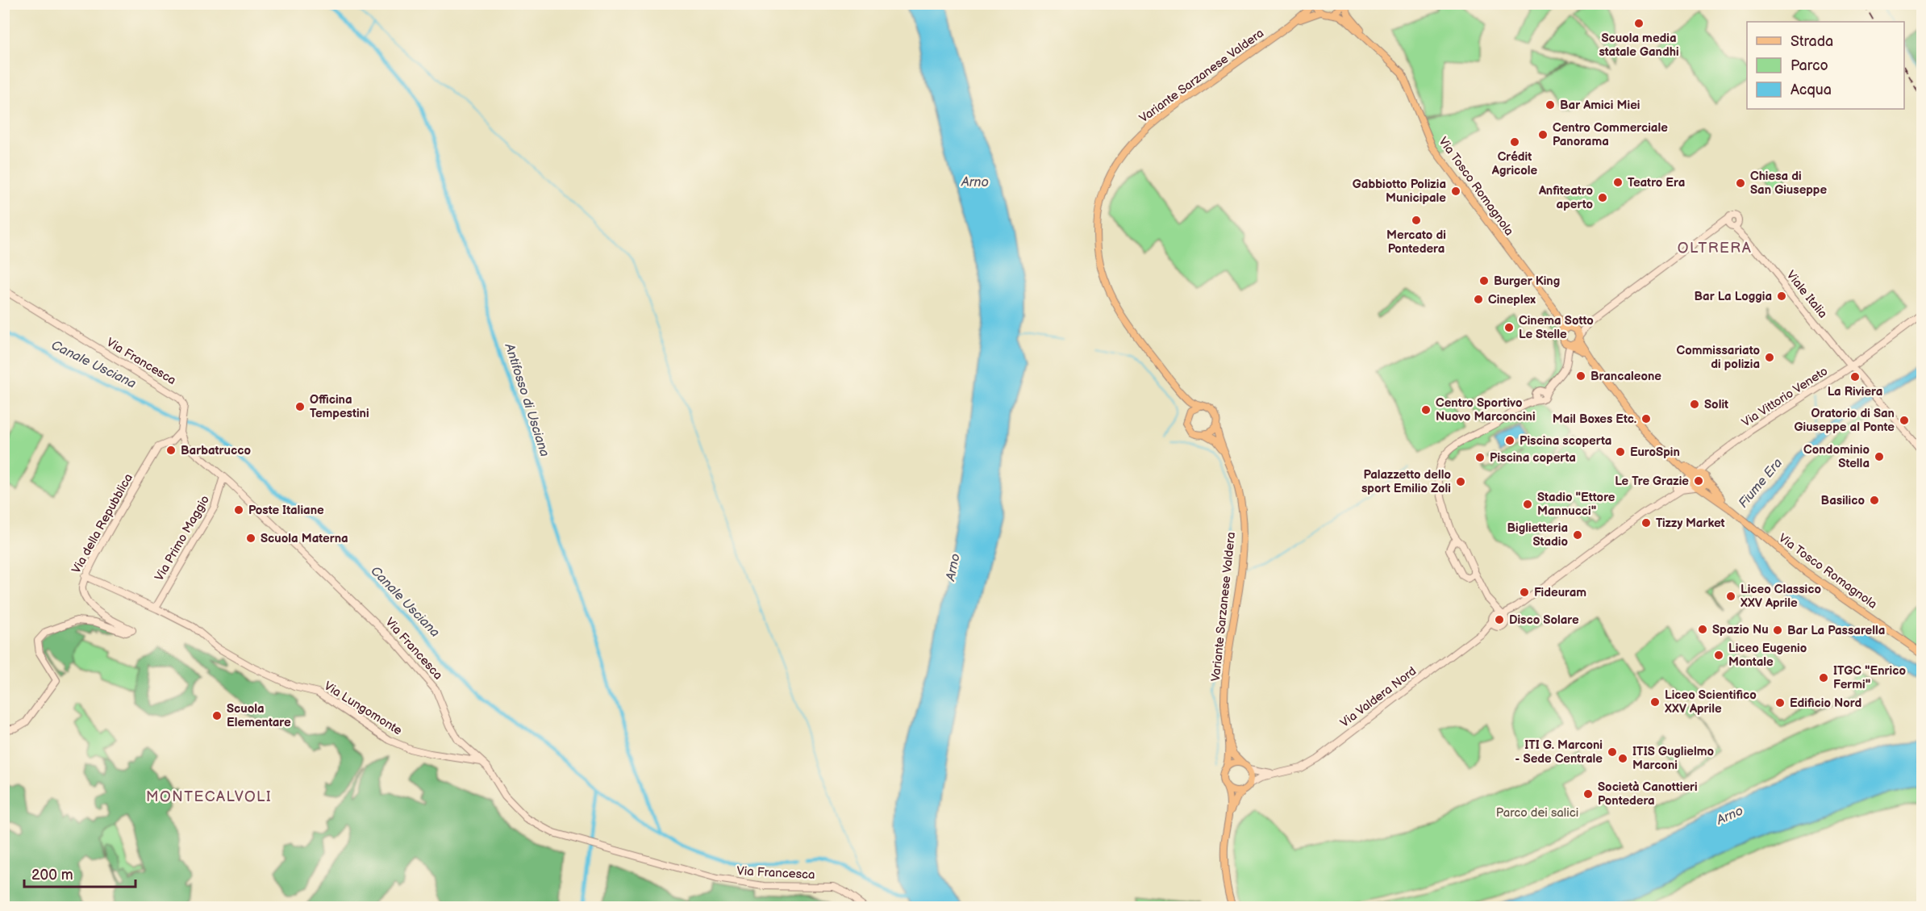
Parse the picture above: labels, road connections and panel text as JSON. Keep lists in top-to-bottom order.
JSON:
{
  "streets": {
    "main road": ["Variante Sarzanese Valdera", "Via Tosco Romagnola"],
    "street": [
      "Viale Italia",
      "Via Francesca",
      "Via Vittorio Veneto",
      "Via della Repubblica",
      "Via Primo Maggio",
      "Via Valdera Nord",
      "Via Lungomonte"
    ]
  },
  "crossings": [
    ["Viale Italia", "Via Vittorio Veneto"],
    ["Via Francesca", "Via della Repubblica"],
    ["Via Francesca", "Via Primo Maggio"],
    ["Via Francesca", "Via Lungomonte"],
    ["Via della Repubblica", "Via Lungomonte"],
    ["Via Primo Maggio", "Via Lungomonte"]
  ],
  "districts": ["OLTRERA", "MONTECALVOLI"],
  "water": [
    "Arno",
    "Canale Usciana",
    "Antifosso di Usciana",
    "Fiume Era"
  ],
  "parks": ["Parco dei salici"],
  "places": [
    "Scuola media statale Gandhi",
    "Bar Amici Miei",
    "Centro Commerciale Panorama",
    "Crédit Agricole",
    "Teatro Era",
    "Chiesa di San Giuseppe",
    "Gabbiotto Polizia Municipale",
    "Anfiteatro aperto",
    "Mercato di Pontedera",
    "Burger King",
    "Bar La Loggia",
    "Cineplex",
    "Cinema Sotto Le Stelle",
    "Commissariato di polizia",
    "Brancaleone",
    "La Riviera",
    "Solit",
    "Officina Tempestini",
    "Centro Sportivo Nuovo Marconcini",
    "Mail Boxes Etc.",
    "Oratorio di San Giuseppe al Ponte",
    "Piscina scoperta",
    "Barbatrucco",
    "EuroSpin",
    "Condominio Stella",
    "Piscina coperta",
    "Le Tre Grazie",
    "Palazzetto dello sport Emilio Zoli",
    "Basilico",
    "Stadio \"Ettore Mannucci\"",
    "Poste Italiane",
    "Tizzy Market",
    "Biglietteria Stadio",
    "Scuola Materna",
    "Fideuram",
    "Liceo Classico XXV Aprile",
    "Disco Solare",
    "Spazio Nu",
    "Bar La Passarella",
    "Liceo Eugenio Montale",
    "ITGC \"Enrico Fermi\"",
    "Liceo Scientifico XXV Aprile",
    "Edificio Nord",
    "Scuola Elementare",
    "ITI G. Marconi - Sede Centrale",
    "ITIS Guglielmo Marconi",
    "Società Canottieri Pontedera"
  ],
  "legend": ["Strada", "Parco", "Acqua"],
  "scale_bar": "200 m"
}
